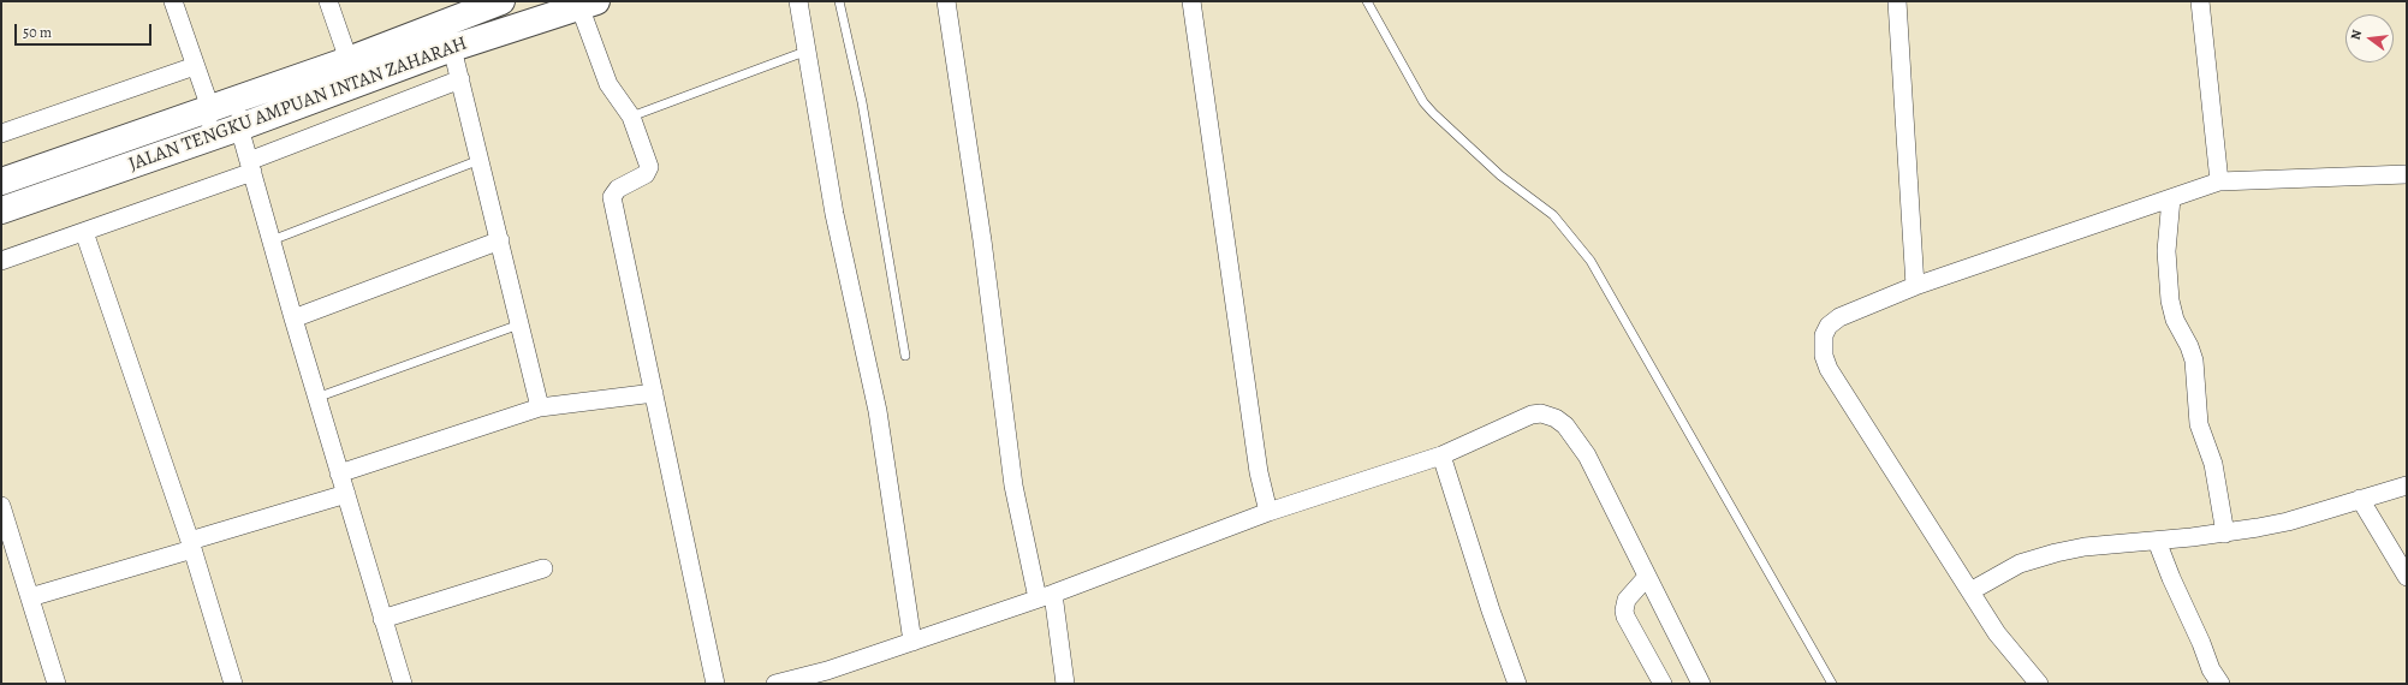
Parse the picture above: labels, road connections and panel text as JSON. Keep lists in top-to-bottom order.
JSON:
{
  "streets": {
    "main road": ["JALAN TENGKU AMPUAN INTAN ZAHARAH"]
  },
  "scale_bar": "50 m",
  "north": "left"
}
